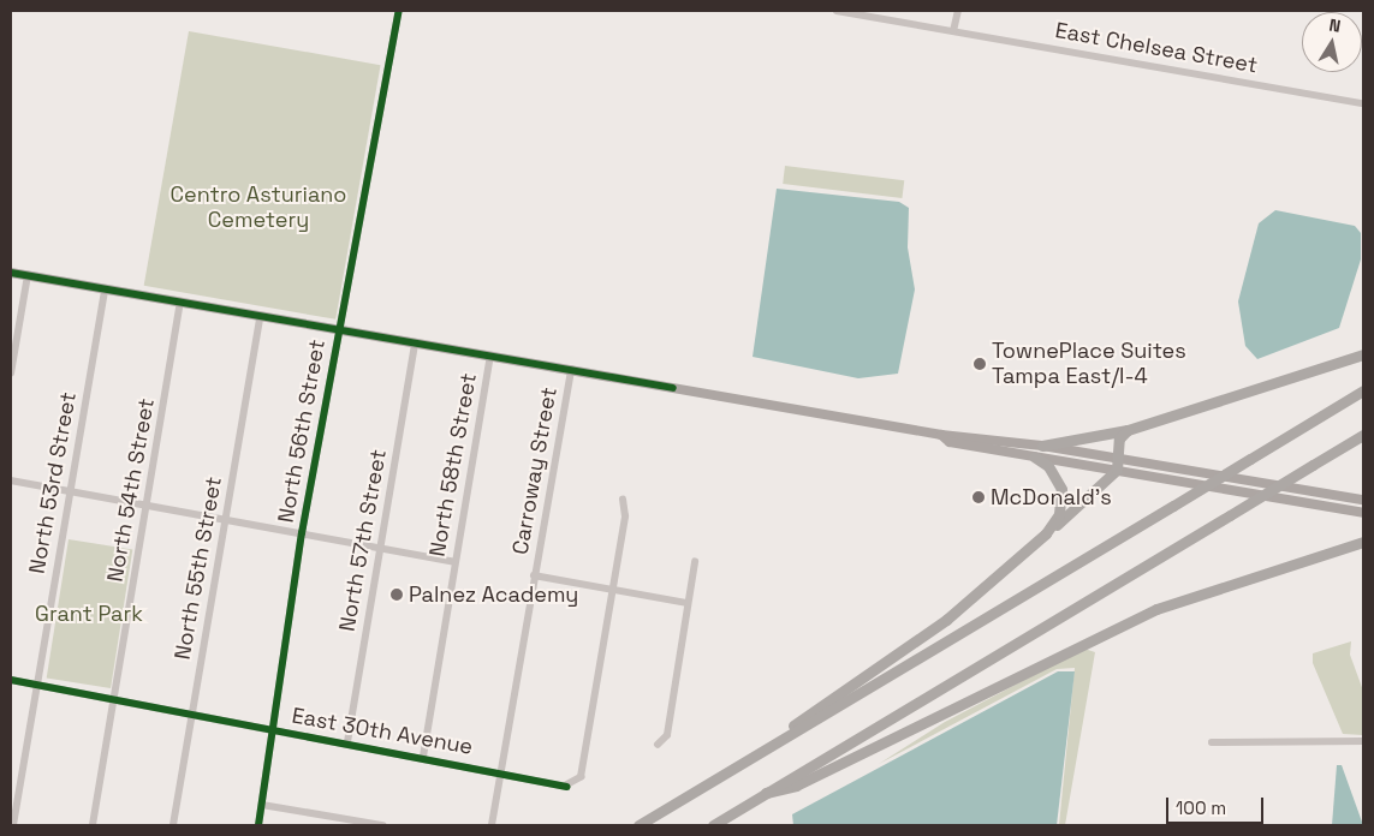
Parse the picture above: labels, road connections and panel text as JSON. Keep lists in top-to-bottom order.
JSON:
{
  "streets": {
    "street": [
      "East Chelsea Street",
      "North 56th Street",
      "North 58th Street",
      "Carroway Street",
      "North 53rd Street",
      "North 54th Street",
      "North 57th Street",
      "North 55th Street",
      "East 30th Avenue"
    ]
  },
  "crossings": [
    ["North 56th Street", "East 30th Avenue"],
    ["North 58th Street", "East 30th Avenue"],
    ["Carroway Street", "East 30th Avenue"],
    ["North 53rd Street", "East 30th Avenue"],
    ["North 54th Street", "East 30th Avenue"],
    ["North 57th Street", "East 30th Avenue"],
    ["North 55th Street", "East 30th Avenue"]
  ],
  "parks": ["Centro Asturiano Cemetery", "Grant Park"],
  "places": ["TownePlace Suites Tampa East/I-4", "McDonald's", "Palnez Academy"],
  "scale_bar": "100 m",
  "north": "top"
}
